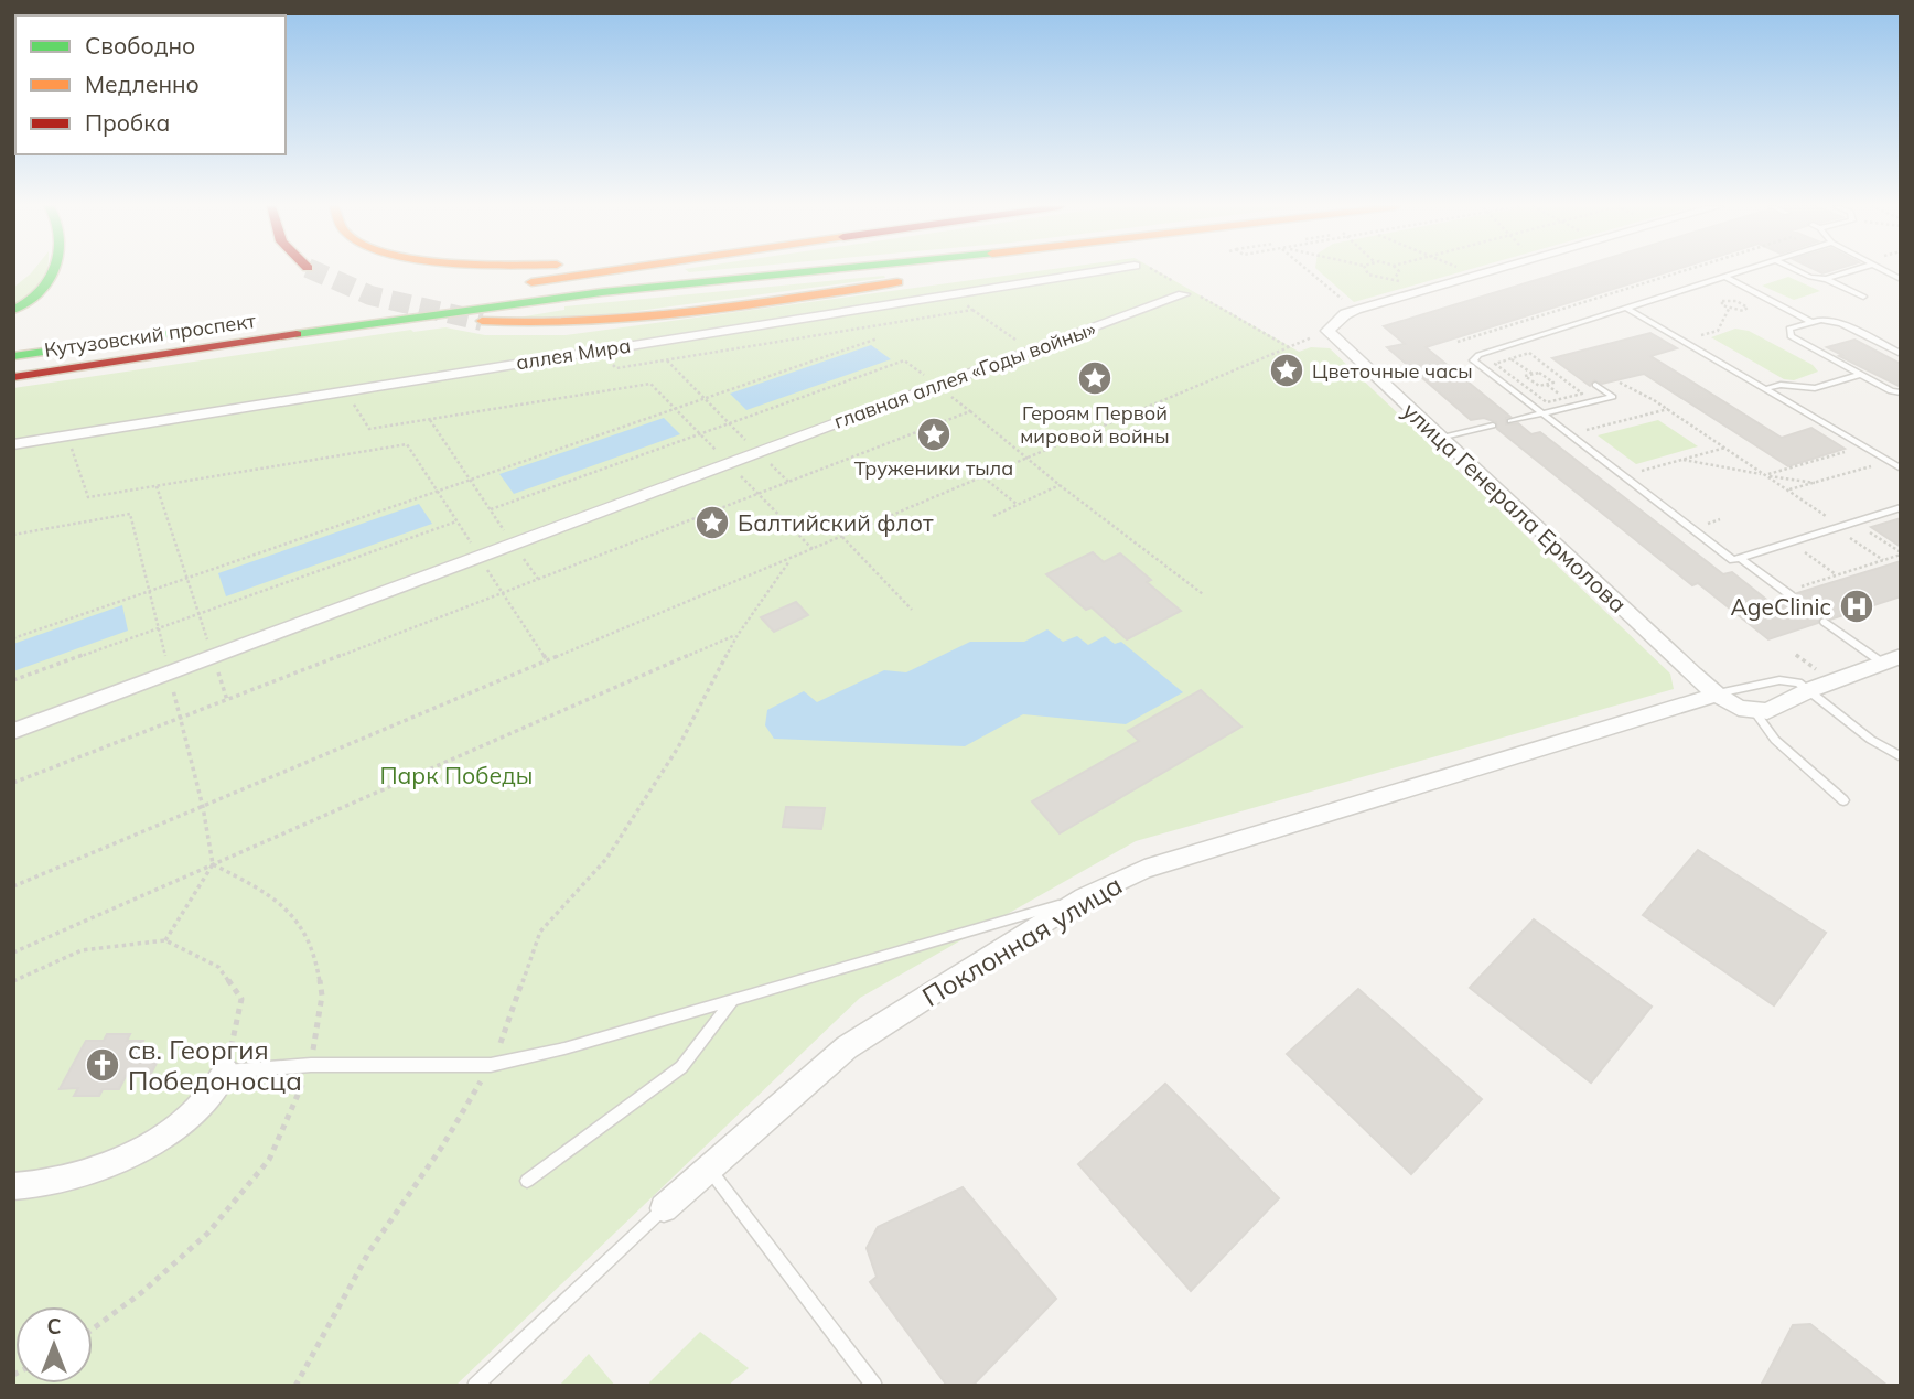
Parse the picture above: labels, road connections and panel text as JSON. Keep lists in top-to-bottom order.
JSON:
{
  "streets": {
    "main road": ["Кутузовский проспект"],
    "street": [
      "аллея Мира",
      "главная аллея «Годы войны»",
      "улица Генерала Ермолова",
      "Поклонная улица"
    ]
  },
  "crossings": [
    ["улица Генерала Ермолова", "Поклонная улица"]
  ],
  "parks": ["Парк Победы"],
  "places": {
    "place": [
      "Цветочные часы",
      "Героям Первой мировой войны",
      "Труженики тыла",
      "Балтийский флот"
    ],
    "hospital": ["AgeClinic"],
    "church": ["св. Георгия Победоносца"]
  },
  "legend": ["Свободно", "Медленно", "Пробка"],
  "north": "top"
}
